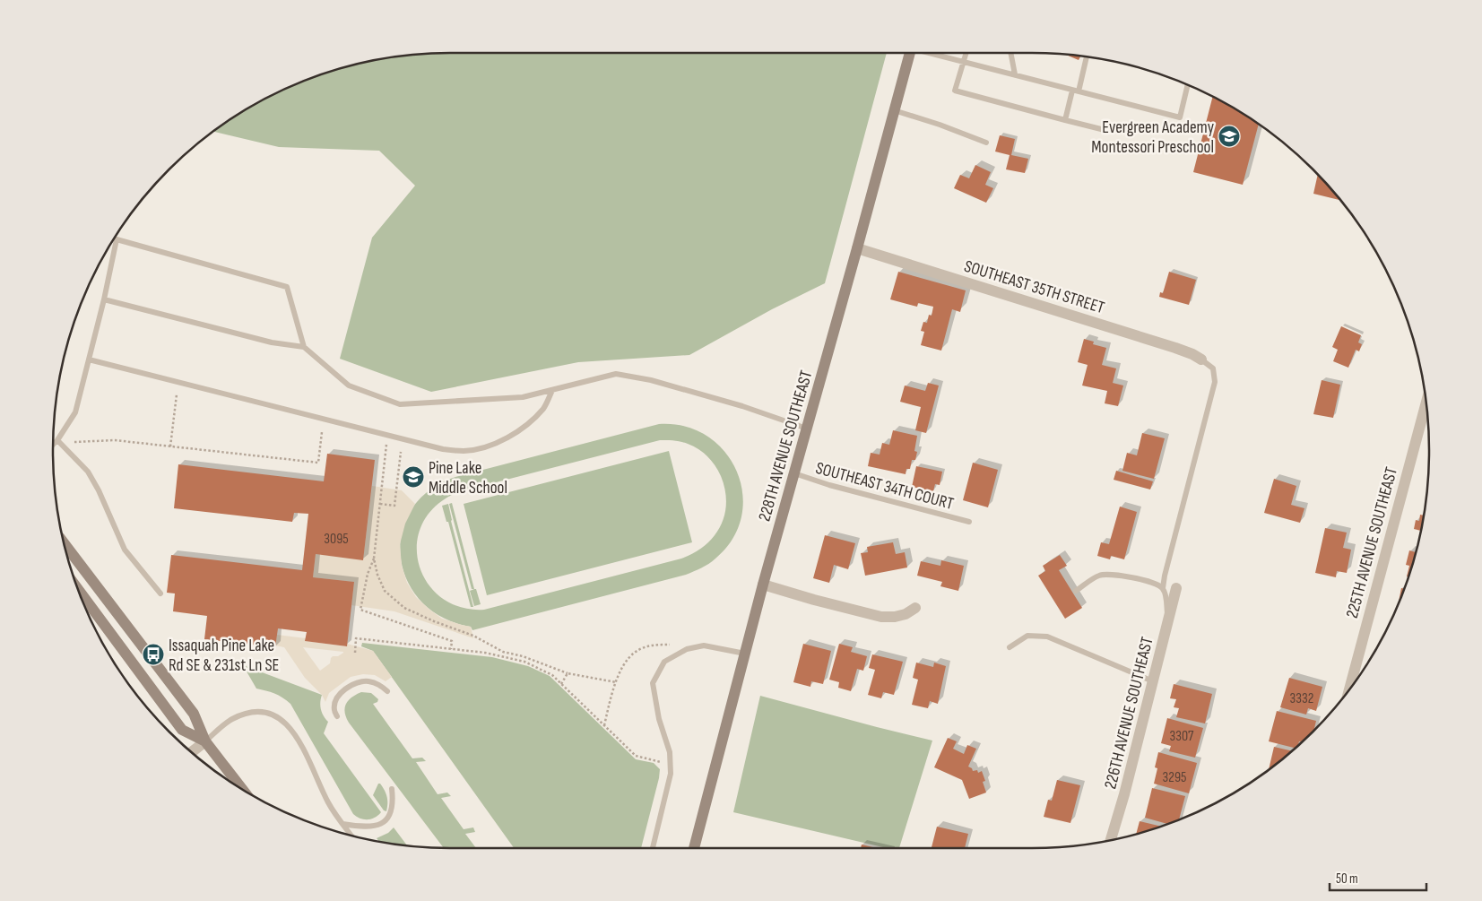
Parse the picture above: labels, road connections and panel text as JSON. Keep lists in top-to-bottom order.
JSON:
{
  "streets": {
    "main road": ["228TH AVENUE SOUTHEAST"],
    "street": ["SOUTHEAST 35TH STREET", "225TH AVENUE SOUTHEAST", "226TH AVENUE SOUTHEAST"],
    "lane": ["SOUTHEAST 34TH COURT"]
  },
  "crossings": [
    ["SOUTHEAST 35TH STREET", "228TH AVENUE SOUTHEAST"],
    ["228TH AVENUE SOUTHEAST", "SOUTHEAST 34TH COURT"]
  ],
  "places": {
    "school or university": ["Evergreen Academy Montessori Preschool", "Pine Lake Middle School"],
    "bus stop": ["Issaquah Pine Lake Rd SE & 231st Ln SE"]
  },
  "house_numbers": [
    "3095",
    "3332",
    "3307",
    "3295"
  ],
  "scale_bar": "50 m"
}
